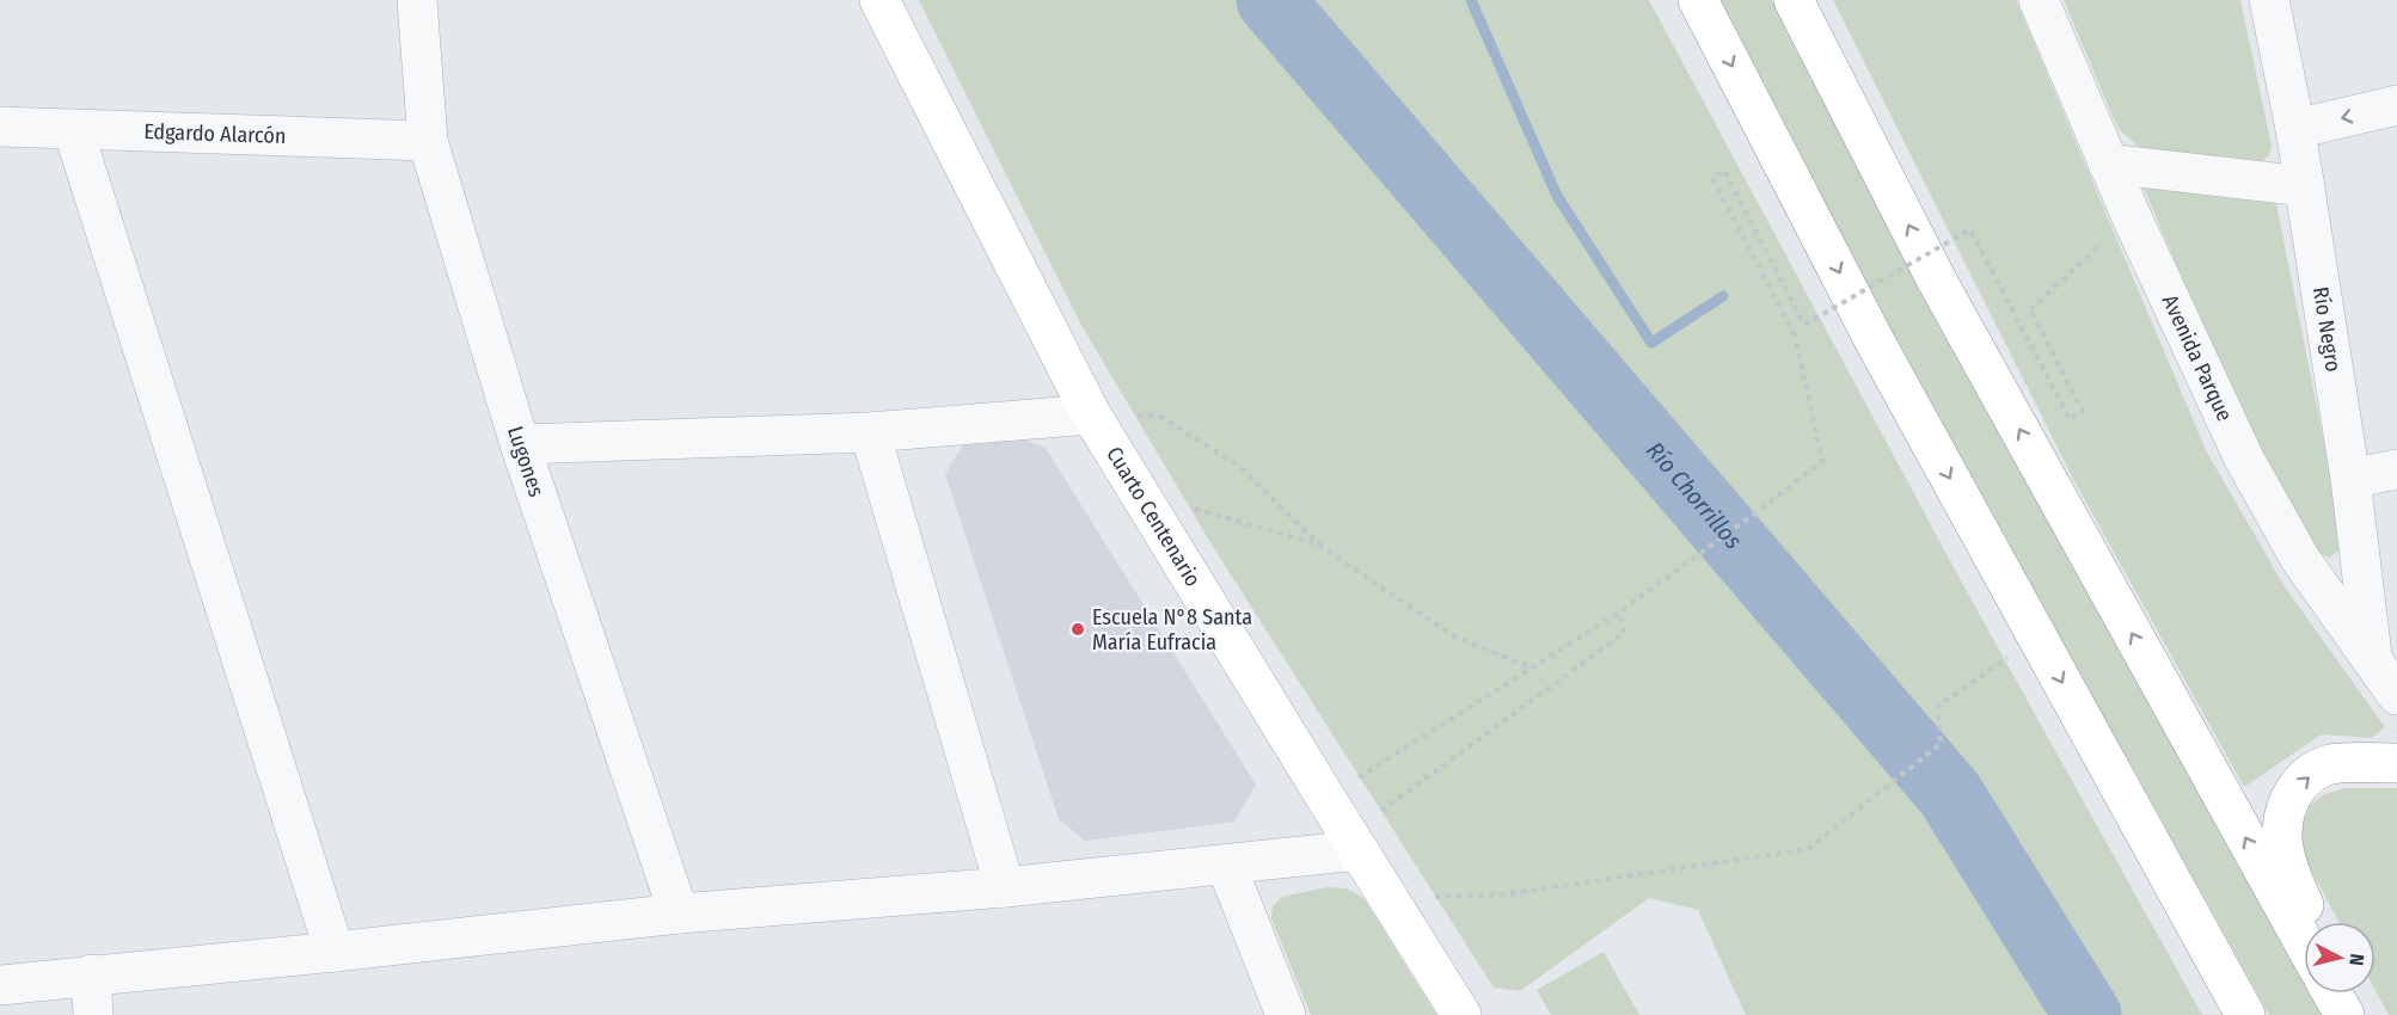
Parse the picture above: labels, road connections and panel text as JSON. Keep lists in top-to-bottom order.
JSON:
{
  "streets": {
    "main road": ["Cuarto Centenario"],
    "street": [
      "Edgardo Alarcón",
      "Río Negro",
      "Avenida Parque",
      "Lugones"
    ]
  },
  "crossings": [
    ["Edgardo Alarcón", "Lugones"],
    ["Río Negro", "Avenida Parque"]
  ],
  "water": ["Río Chorrillos"],
  "places": ["Escuela N°8 Santa María Eufracia"],
  "north": "right"
}
